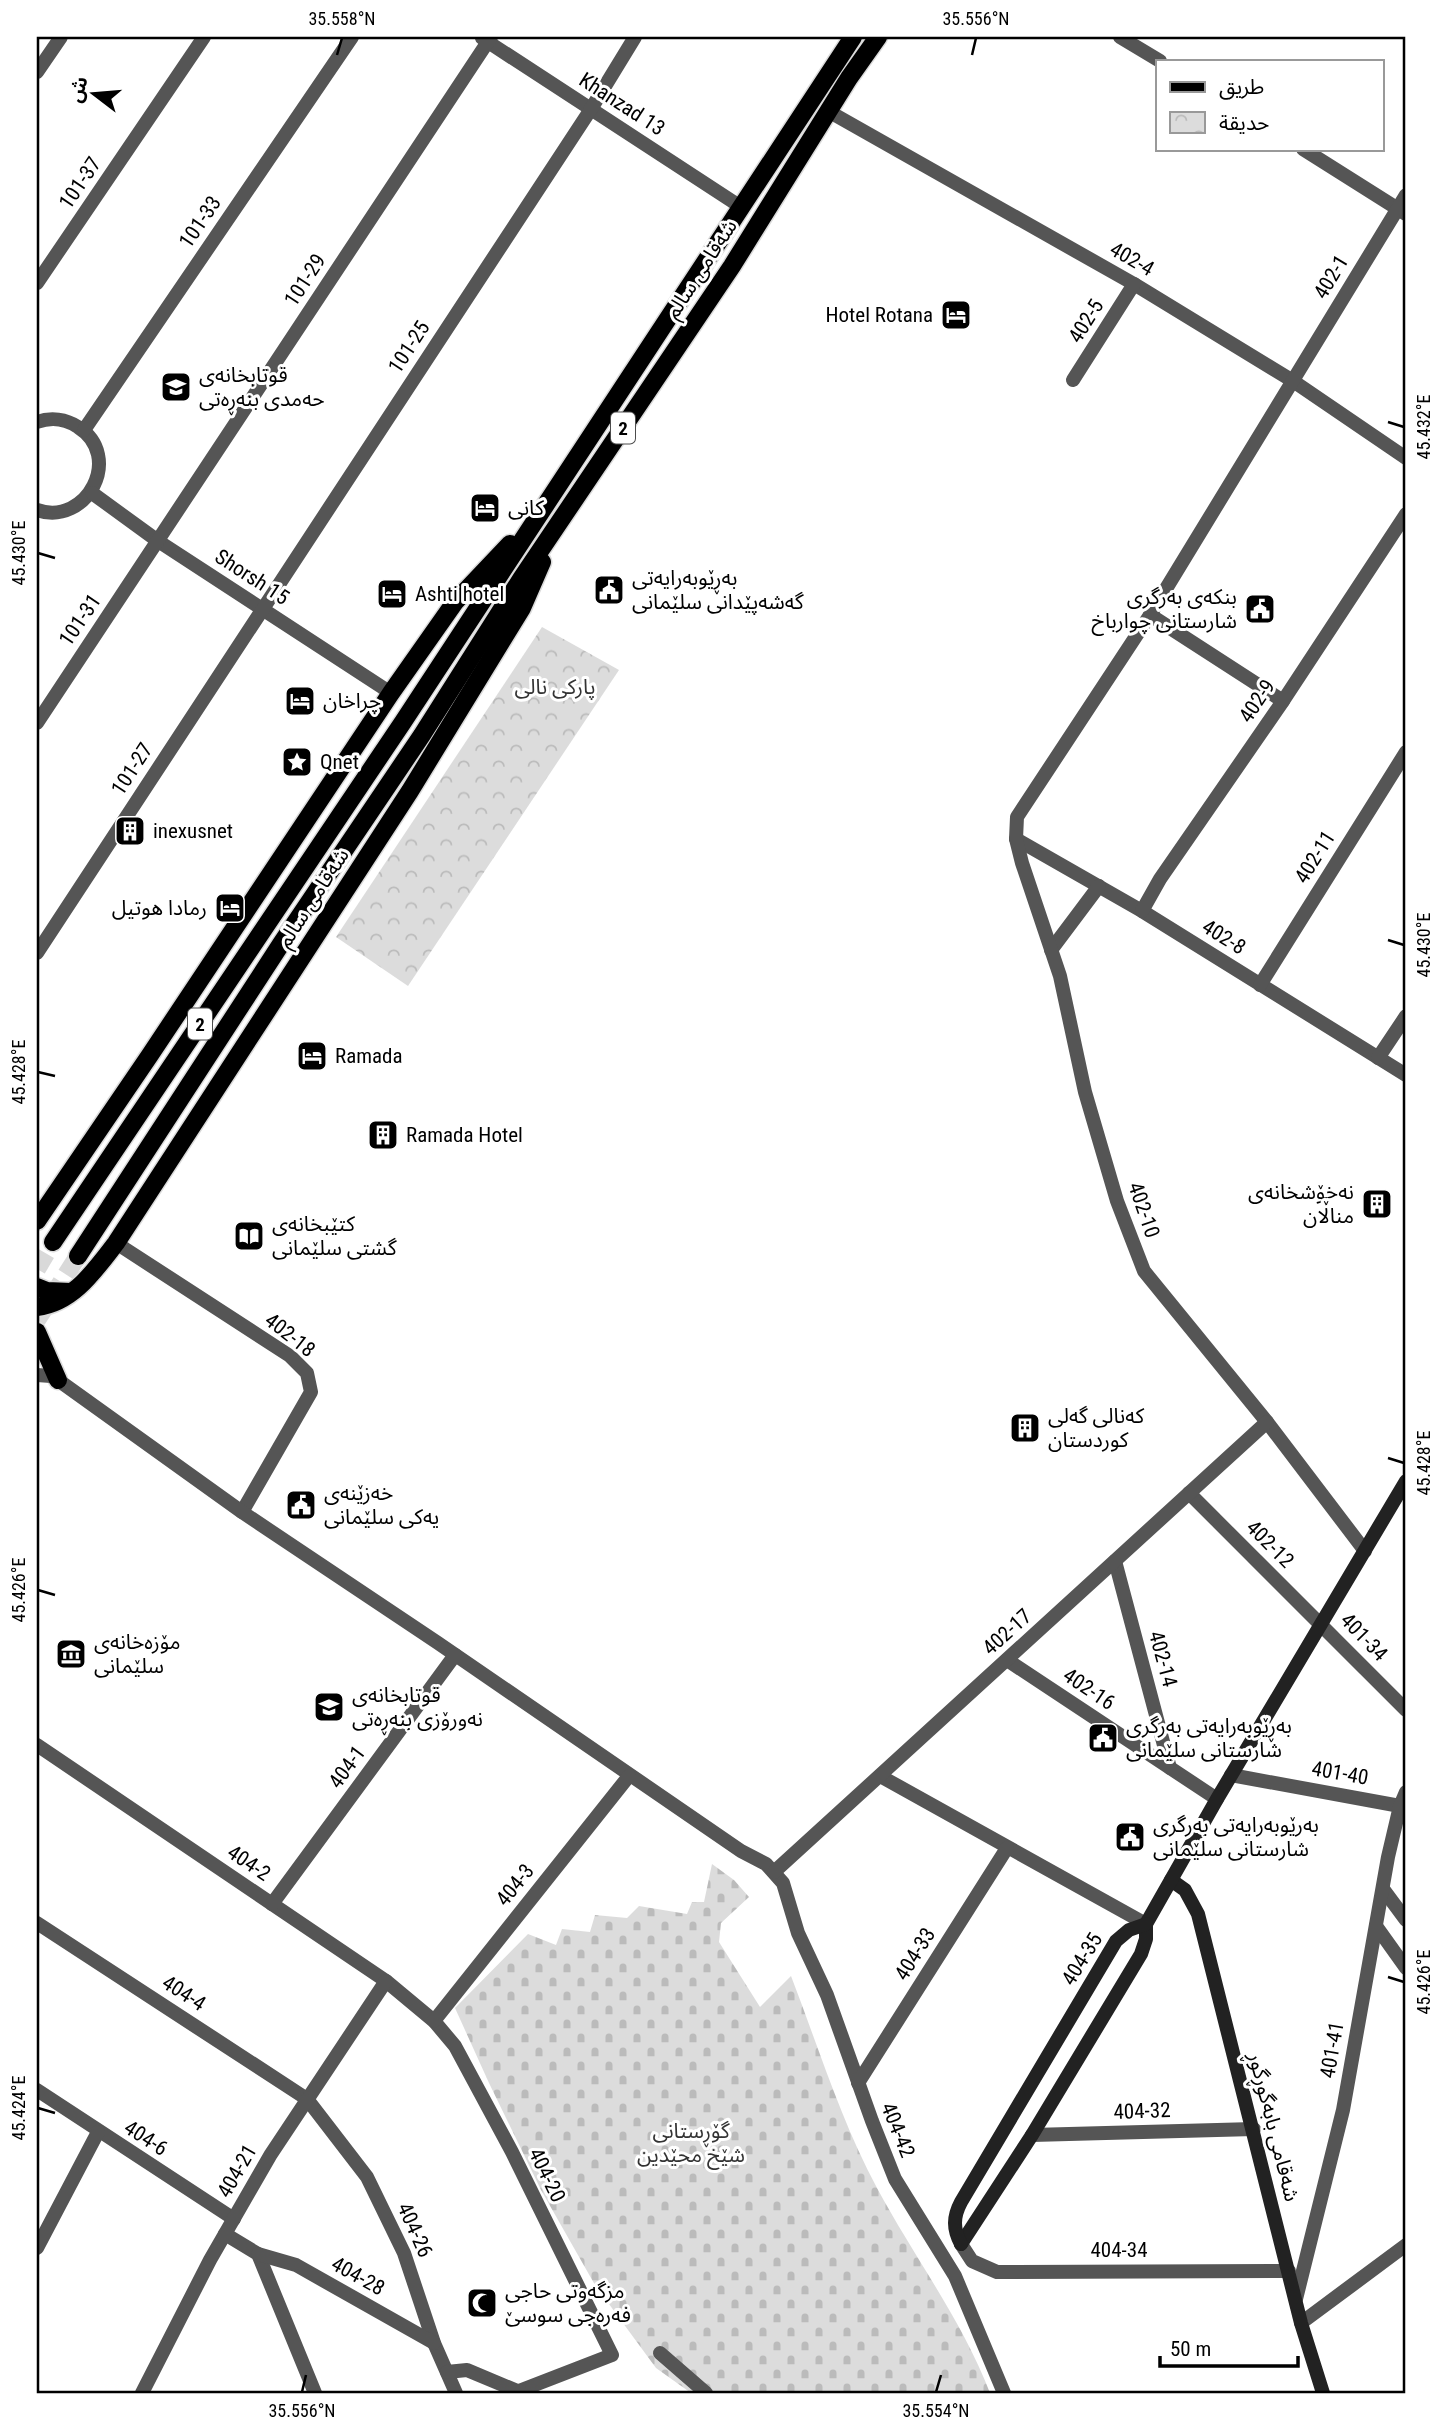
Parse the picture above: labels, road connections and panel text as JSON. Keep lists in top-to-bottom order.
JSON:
{
  "streets": {
    "main road": ["شەقامی سالم", "2"],
    "street": [
      "Khanzad 13",
      "101-37",
      "101-33",
      "402-4",
      "402-1",
      "101-29",
      "402-5",
      "101-25",
      "Shorsh 15",
      "101-31",
      "402-9",
      "101-27",
      "402-11",
      "402-8",
      "402-10",
      "402-18",
      "402-12",
      "402-17",
      "401-34",
      "402-14",
      "402-16",
      "404-1",
      "401-40",
      "404-2",
      "404-3",
      "404-33",
      "404-35",
      "404-4",
      "401-41",
      "404-32",
      "شەقامی بابەگوڕگوڕ",
      "404-42",
      "404-6",
      "404-21",
      "404-20",
      "404-26",
      "404-34",
      "404-28"
    ]
  },
  "crossings": [
    ["Khanzad 13", "شەقامی سالم"],
    ["Khanzad 13", "101-29"],
    ["Khanzad 13", "101-25"],
    ["402-4", "شەقامی سالم"],
    ["402-4", "402-1"],
    ["402-4", "402-5"],
    ["شەقامی سالم", "Shorsh 15"],
    ["شەقامی سالم", "402-18"],
    ["402-1", "402-10"],
    ["101-29", "Shorsh 15"],
    ["101-29", "101-31"],
    ["101-25", "Shorsh 15"],
    ["101-25", "101-27"],
    ["Shorsh 15", "101-31"],
    ["Shorsh 15", "101-27"],
    ["402-9", "402-8"],
    ["402-11", "402-8"],
    ["402-8", "402-10"],
    ["402-10", "402-17"],
    ["402-12", "402-17"],
    ["402-12", "401-34"],
    ["402-17", "402-14"],
    ["402-17", "402-16"],
    ["402-17", "404-42"],
    ["402-14", "402-16"],
    ["404-1", "404-2"],
    ["401-40", "401-41"],
    ["404-2", "404-3"],
    ["404-2", "404-21"],
    ["404-2", "404-20"],
    ["404-3", "404-20"],
    ["404-33", "404-42"],
    ["404-35", "404-34"],
    ["404-4", "404-21"],
    ["404-4", "404-26"],
    ["401-41", "شەقامی بابەگوڕگوڕ"],
    ["404-32", "شەقامی بابەگوڕگوڕ"],
    ["شەقامی بابەگوڕگوڕ", "404-34"],
    ["404-6", "404-21"],
    ["404-21", "404-26"],
    ["404-26", "404-28"]
  ],
  "parks": ["پارکی نالی", "گۆڕستانی شێخ محێدین"],
  "places": {
    "hotel": [
      "Hotel Rotana",
      "کانی",
      "Ashti hotel",
      "چراخان",
      "رمادا هوتيل",
      "Ramada"
    ],
    "school or university": ["قوتابخانەی حەمدی بنەڕەتی", "قوتابخانەی نەورۆزی بنەڕەتی"],
    "public building": [
      "بەڕێوبەرایەتی گەشەپێدانی سلێمانی",
      "بنکەی بەرگری شارستانی چوارباخ",
      "خەزێنەی یەکی سلێمانی",
      "بەڕێوبەرایەتی بەرگری شارستانی سلێمانی",
      "بەرێوبەرایەتی بەرگری شارستانی سلێمانی"
    ],
    "place": ["Qnet"],
    "building": [
      "inexusnet",
      "Ramada Hotel",
      "نەخۆشخانەی مناڵان",
      "کەنالی گەلی کوردستان"
    ],
    "library": ["کتێبخانەی گشتی سلێمانی"],
    "museum": ["مۆزەخانەی سلێمانی"],
    "mosque": ["مزگەوتی حاجی فەرەجی سوسێ"]
  },
  "legend": ["طريق", "حديقة"],
  "scale_bar": "50 m",
  "north": "left",
  "coordinates": [
    "35.558°N",
    "35.556°N",
    "45.432°E",
    "45.430°E",
    "45.428°E",
    "45.426°E",
    "45.424°E",
    "35.554°N"
  ]
}
